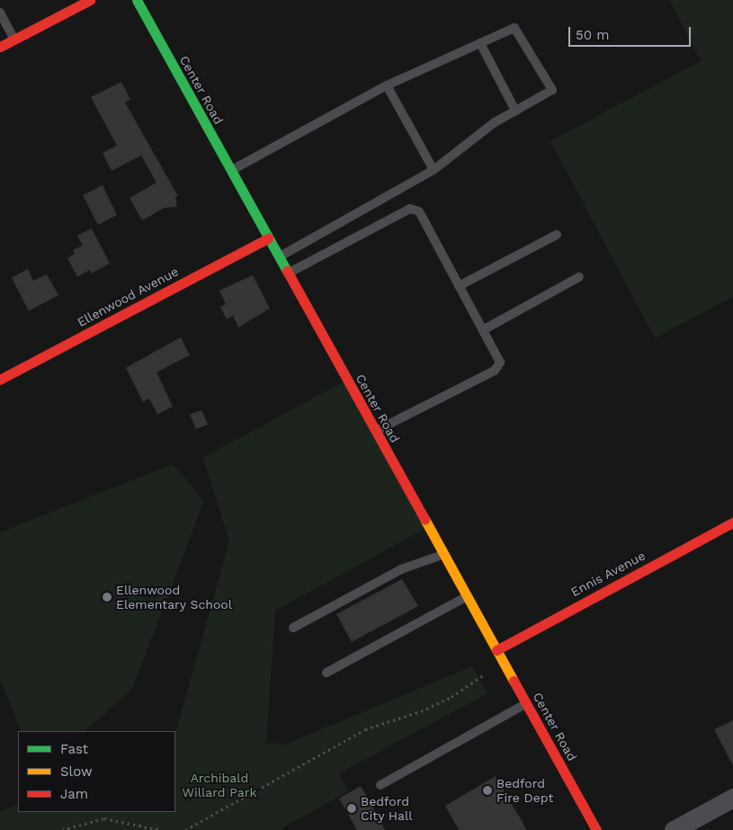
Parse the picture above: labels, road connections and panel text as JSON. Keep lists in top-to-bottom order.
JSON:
{
  "streets": {
    "main road": ["Center Road", "Ellenwood Avenue", "Ennis Avenue"]
  },
  "crossings": [
    ["Center Road", "Ellenwood Avenue"],
    ["Center Road", "Ennis Avenue"]
  ],
  "parks": ["Archibald Willard Park"],
  "places": ["Ellenwood Elementary School", "Bedford Fire Dept", "Bedford City Hall"],
  "legend": ["Fast", "Slow", "Jam"],
  "scale_bar": "50 m"
}
